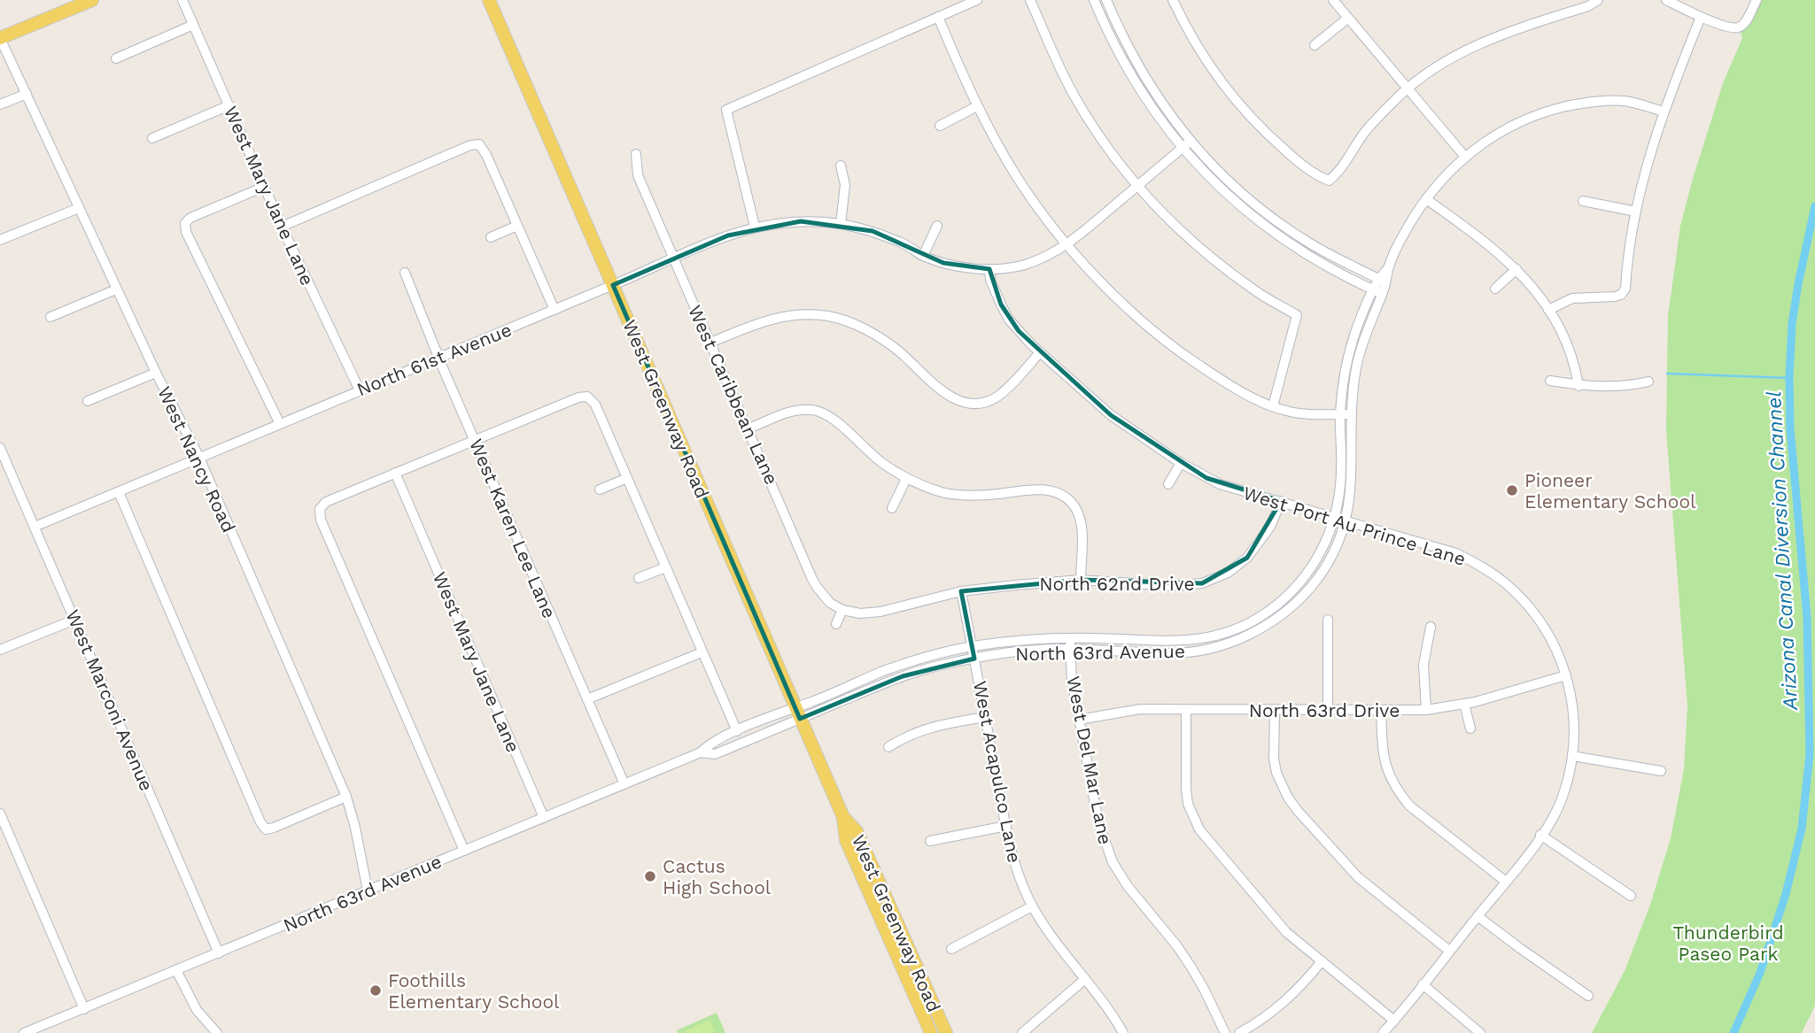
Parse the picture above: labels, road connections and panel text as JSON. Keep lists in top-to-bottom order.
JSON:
{
  "streets": {
    "main road": ["West Greenway Road"],
    "street": [
      "West Mary Jane Lane",
      "North 61st Avenue",
      "West Caribbean Lane",
      "West Nancy Road",
      "West Port Au Prince Lane",
      "West Karen Lee Lane",
      "North 62nd Drive",
      "North 63rd Avenue",
      "West Marconi Avenue",
      "North 63rd Drive",
      "West Del Mar Lane",
      "West Acapulco Lane"
    ]
  },
  "crossings": [
    ["West Mary Jane Lane", "North 61st Avenue"],
    ["West Mary Jane Lane", "North 63rd Avenue"],
    ["North 61st Avenue", "West Caribbean Lane"],
    ["North 61st Avenue", "West Greenway Road"],
    ["North 61st Avenue", "West Nancy Road"],
    ["North 61st Avenue", "West Port Au Prince Lane"],
    ["North 61st Avenue", "West Karen Lee Lane"],
    ["North 61st Avenue", "West Marconi Avenue"],
    ["West Caribbean Lane", "North 62nd Drive"],
    ["West Greenway Road", "North 63rd Avenue"],
    ["West Nancy Road", "North 63rd Avenue"],
    ["West Port Au Prince Lane", "North 62nd Drive"],
    ["West Port Au Prince Lane", "North 63rd Avenue"],
    ["West Port Au Prince Lane", "North 63rd Drive"],
    ["West Karen Lee Lane", "North 63rd Avenue"],
    ["North 62nd Drive", "West Acapulco Lane"],
    ["North 63rd Avenue", "West Marconi Avenue"],
    ["North 63rd Avenue", "West Del Mar Lane"],
    ["North 63rd Avenue", "West Acapulco Lane"],
    ["North 63rd Drive", "West Del Mar Lane"]
  ],
  "water": ["Arizona Canal Diversion Channel"],
  "parks": ["Thunderbird Paseo Park"],
  "places": ["Pioneer Elementary School", "Cactus High School", "Foothills Elementary School"]
}
